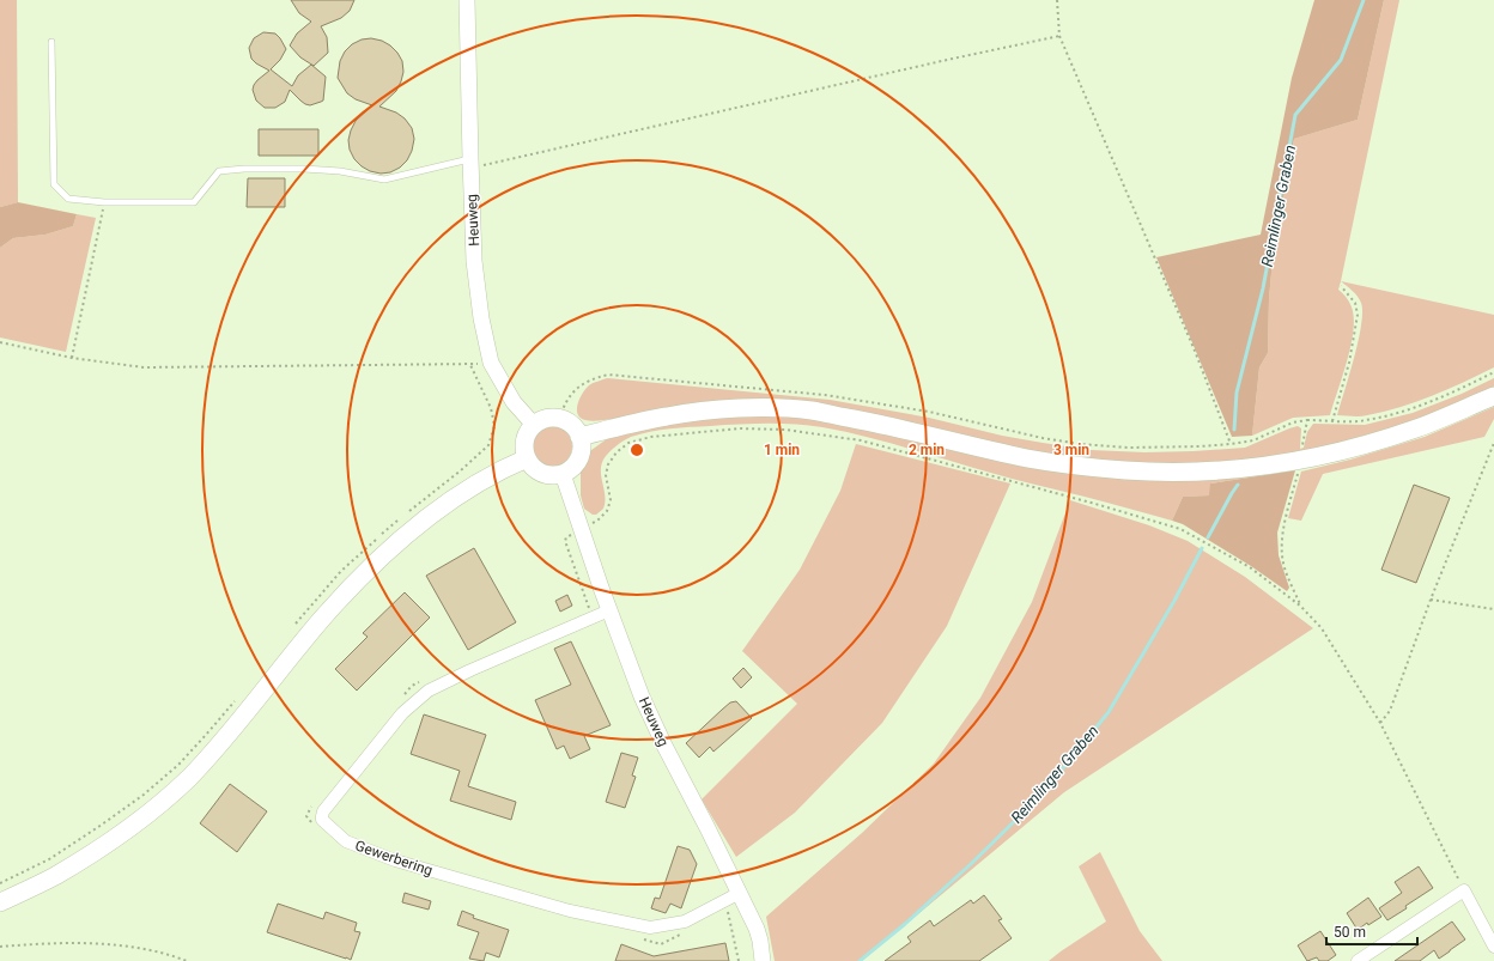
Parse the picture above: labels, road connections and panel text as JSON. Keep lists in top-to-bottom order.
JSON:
{
  "streets": {
    "street": ["Heuweg", "Gewerbering"]
  },
  "crossings": [
    ["Heuweg", "Gewerbering"]
  ],
  "water": ["Reimlinger Graben"],
  "scale_bar": "50 m",
  "rings": ["1 min", "2 min", "3 min"]
}
